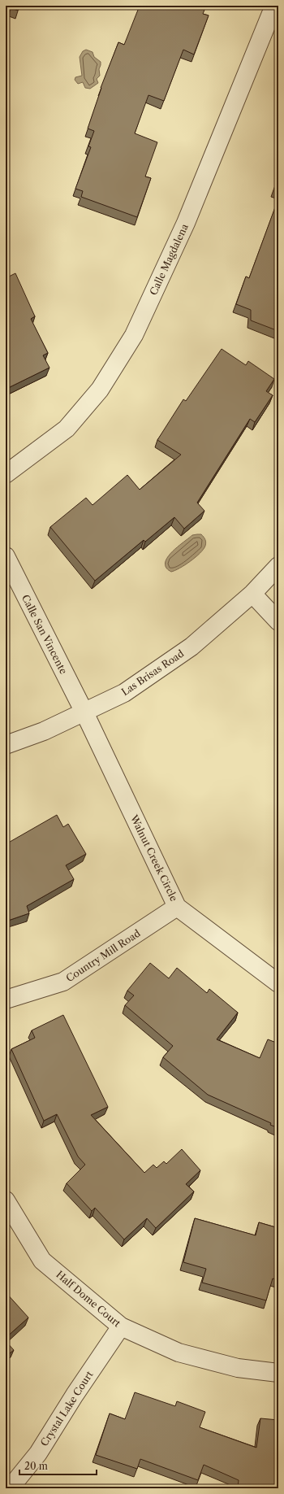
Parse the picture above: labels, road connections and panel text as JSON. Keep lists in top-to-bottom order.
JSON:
{
  "streets": {
    "street": [
      "Calle Magdalena",
      "Calle San Vincente",
      "Las Brisas Road",
      "Walnut Creek Circle",
      "Country Mill Road",
      "Half Dome Court",
      "Crystal Lake Court"
    ]
  },
  "crossings": [
    ["Calle San Vincente", "Las Brisas Road"],
    ["Calle San Vincente", "Walnut Creek Circle"],
    ["Las Brisas Road", "Walnut Creek Circle"],
    ["Walnut Creek Circle", "Country Mill Road"],
    ["Half Dome Court", "Crystal Lake Court"]
  ],
  "scale_bar": "20 m"
}
